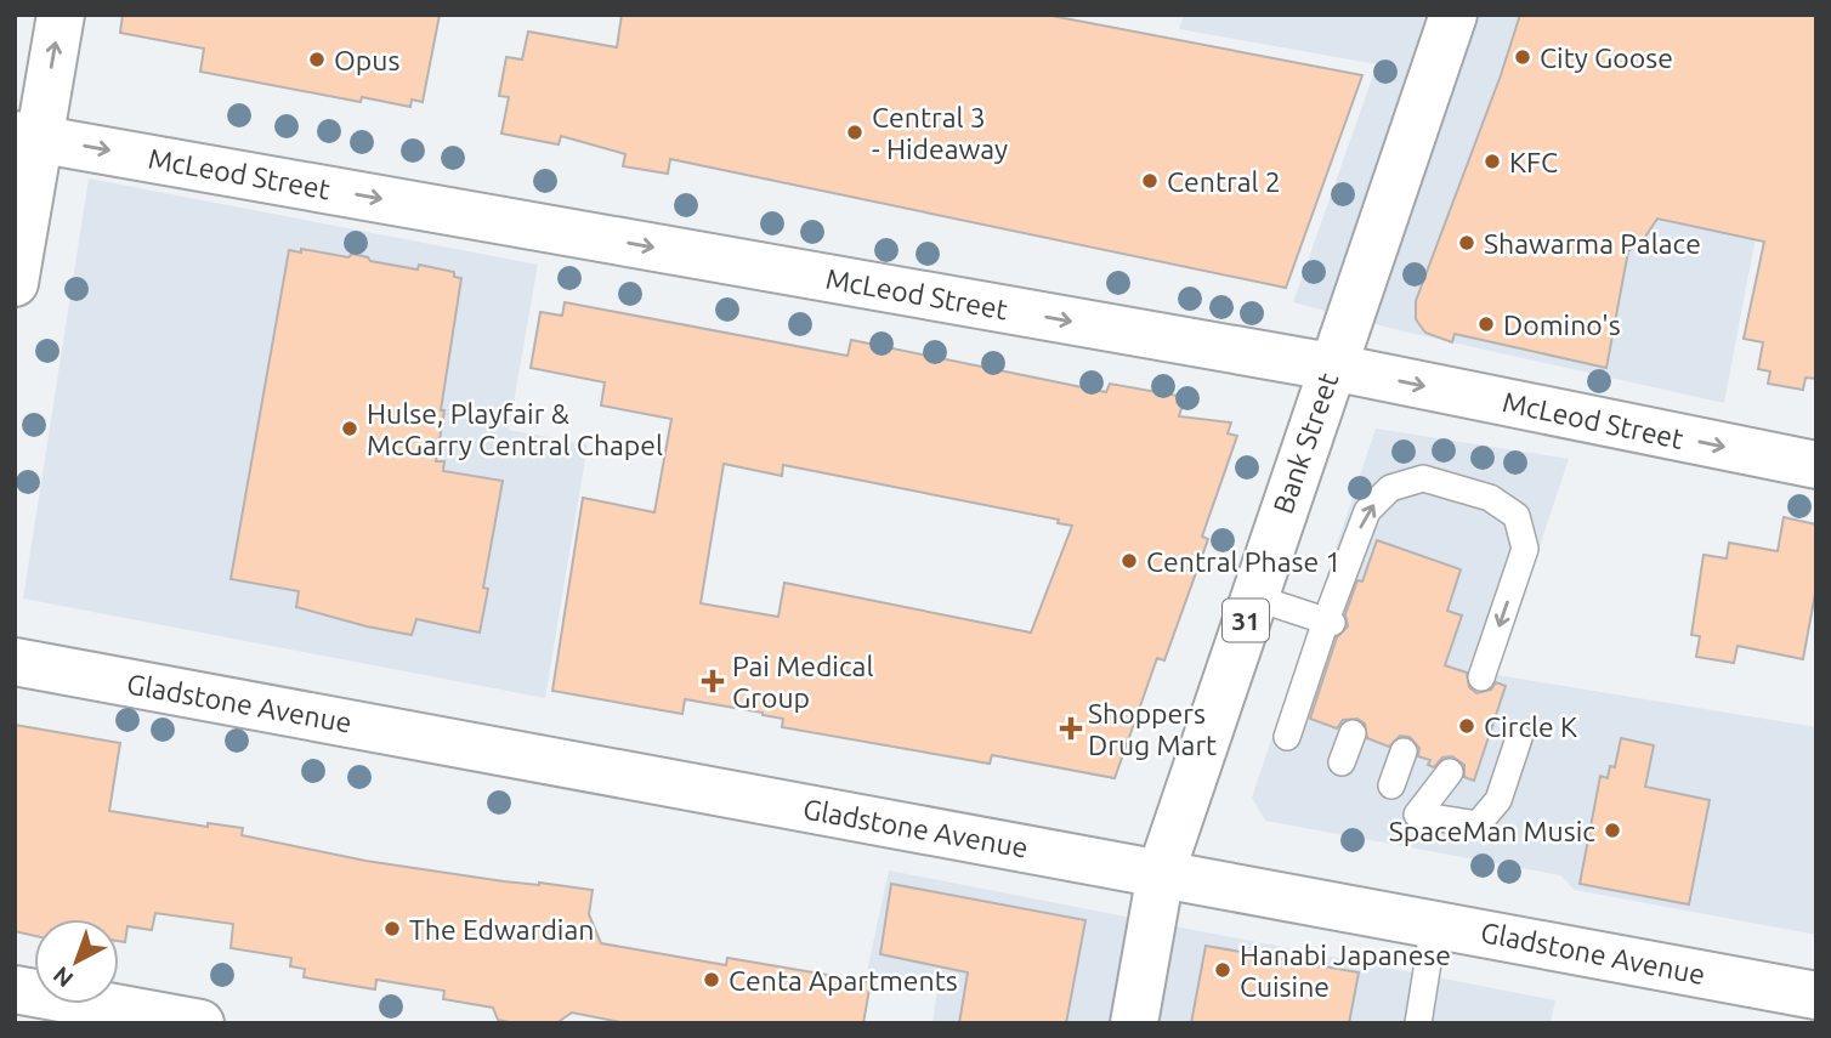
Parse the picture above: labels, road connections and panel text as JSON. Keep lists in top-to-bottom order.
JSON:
{
  "streets": {
    "main road": [
      "McLeod Street",
      "Bank Street",
      "31",
      "Gladstone Avenue"
    ]
  },
  "crossings": [
    ["McLeod Street", "Bank Street"],
    ["Bank Street", "Gladstone Avenue"]
  ],
  "one_way": ["McLeod Street"],
  "places": {
    "other": [
      "City Goose",
      "Opus",
      "Central 3 - Hideaway",
      "KFC",
      "Central 2",
      "Shawarma Palace",
      "Domino's",
      "Hulse, Playfair & McGarry Central Chapel",
      "Central Phase 1",
      "Circle K",
      "SpaceMan Music",
      "The Edwardian",
      "Hanabi Japanese Cuisine",
      "Centa Apartments"
    ],
    "health": ["Pai Medical Group", "Shoppers Drug Mart"]
  },
  "north": "bottom left"
}
